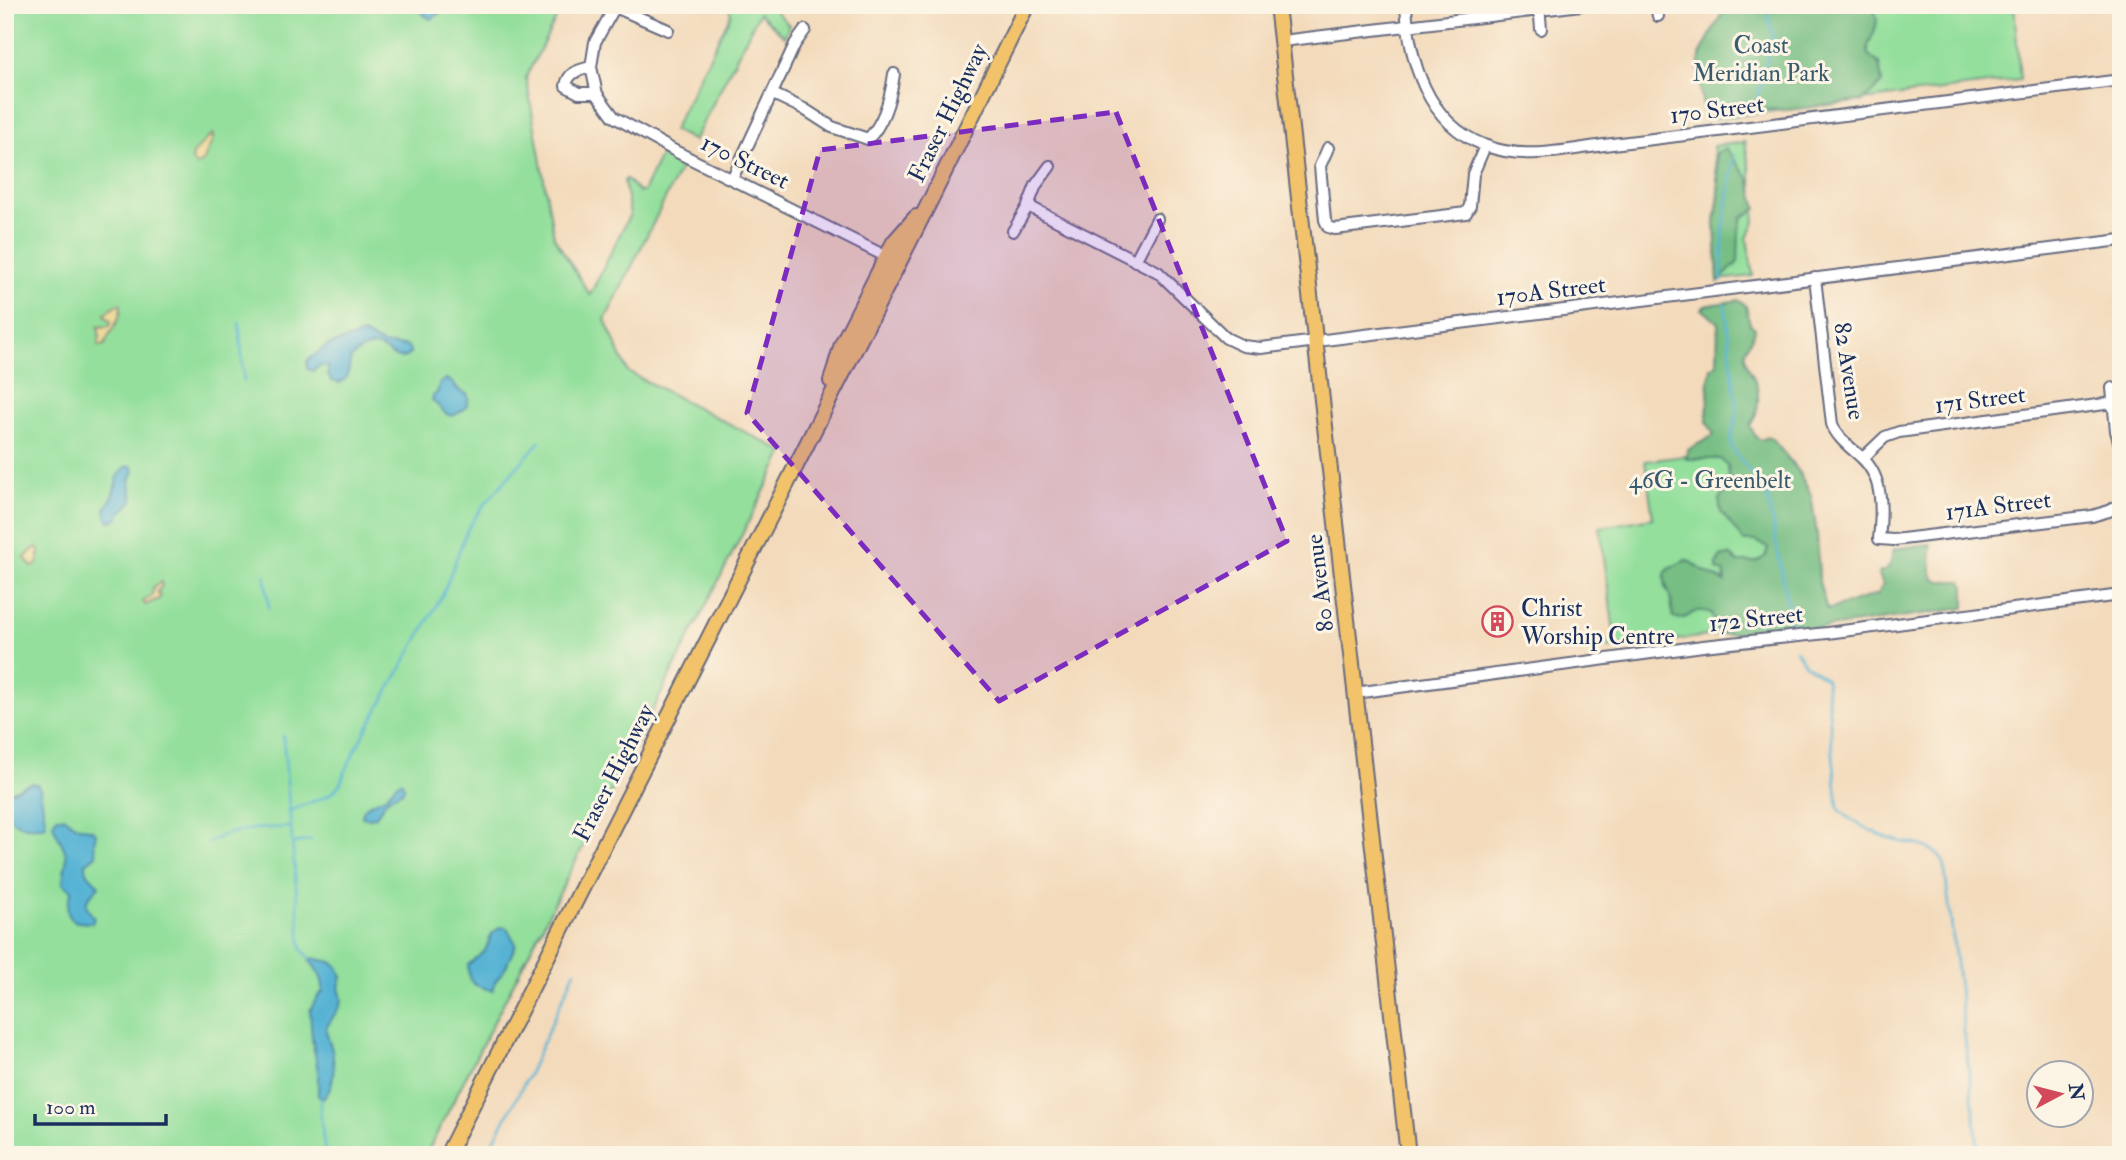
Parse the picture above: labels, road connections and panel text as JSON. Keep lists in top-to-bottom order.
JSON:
{
  "streets": {
    "main road": ["Fraser Highway", "80 Avenue"],
    "street": [
      "170 Street",
      "170A Street",
      "82 Avenue",
      "171 Street",
      "171A Street",
      "172 Street"
    ]
  },
  "crossings": [
    ["170 Street", "Fraser Highway"],
    ["170A Street", "82 Avenue"],
    ["170A Street", "80 Avenue"],
    ["82 Avenue", "171 Street"],
    ["82 Avenue", "171A Street"],
    ["80 Avenue", "172 Street"]
  ],
  "parks": ["Coast Meridian Park", "46G - Greenbelt"],
  "places": {
    "building": ["Christ Worship Centre"]
  },
  "scale_bar": "100 m",
  "north": "right"
}
